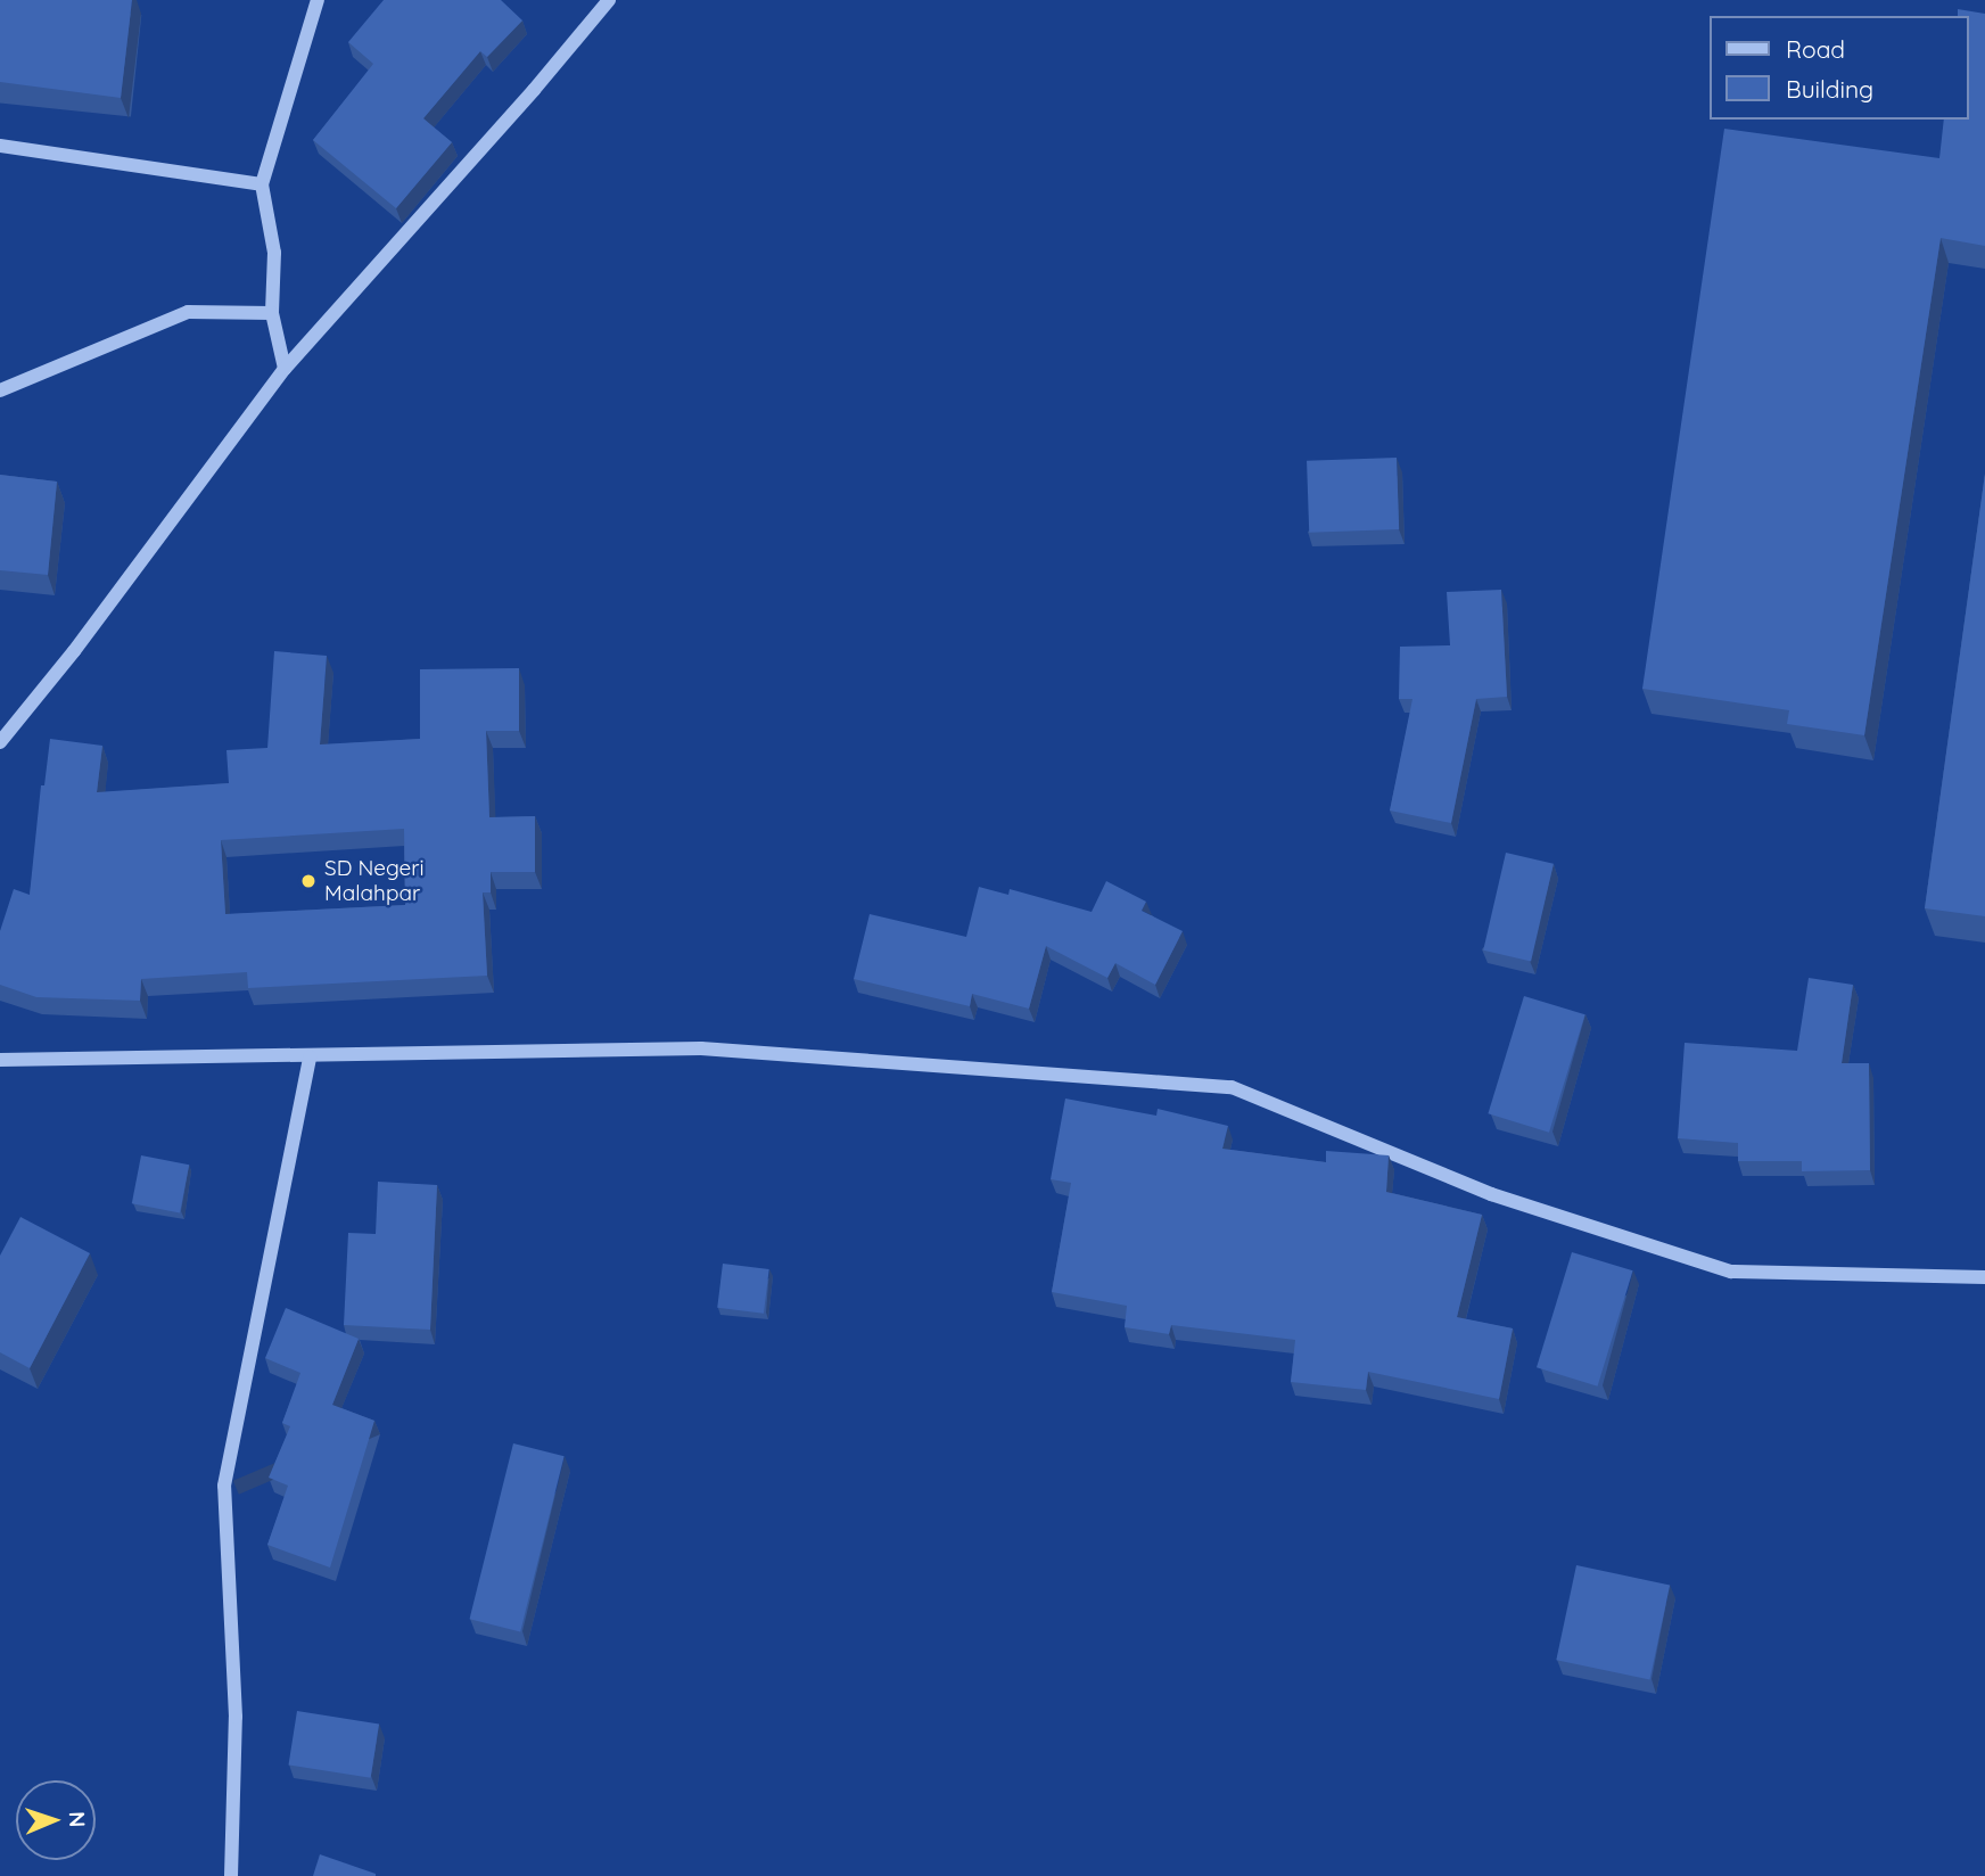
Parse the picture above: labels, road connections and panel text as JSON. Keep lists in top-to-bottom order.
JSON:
{
  "places": ["SD Negeri Malahpar"],
  "legend": ["Road", "Building"],
  "north": "right"
}
